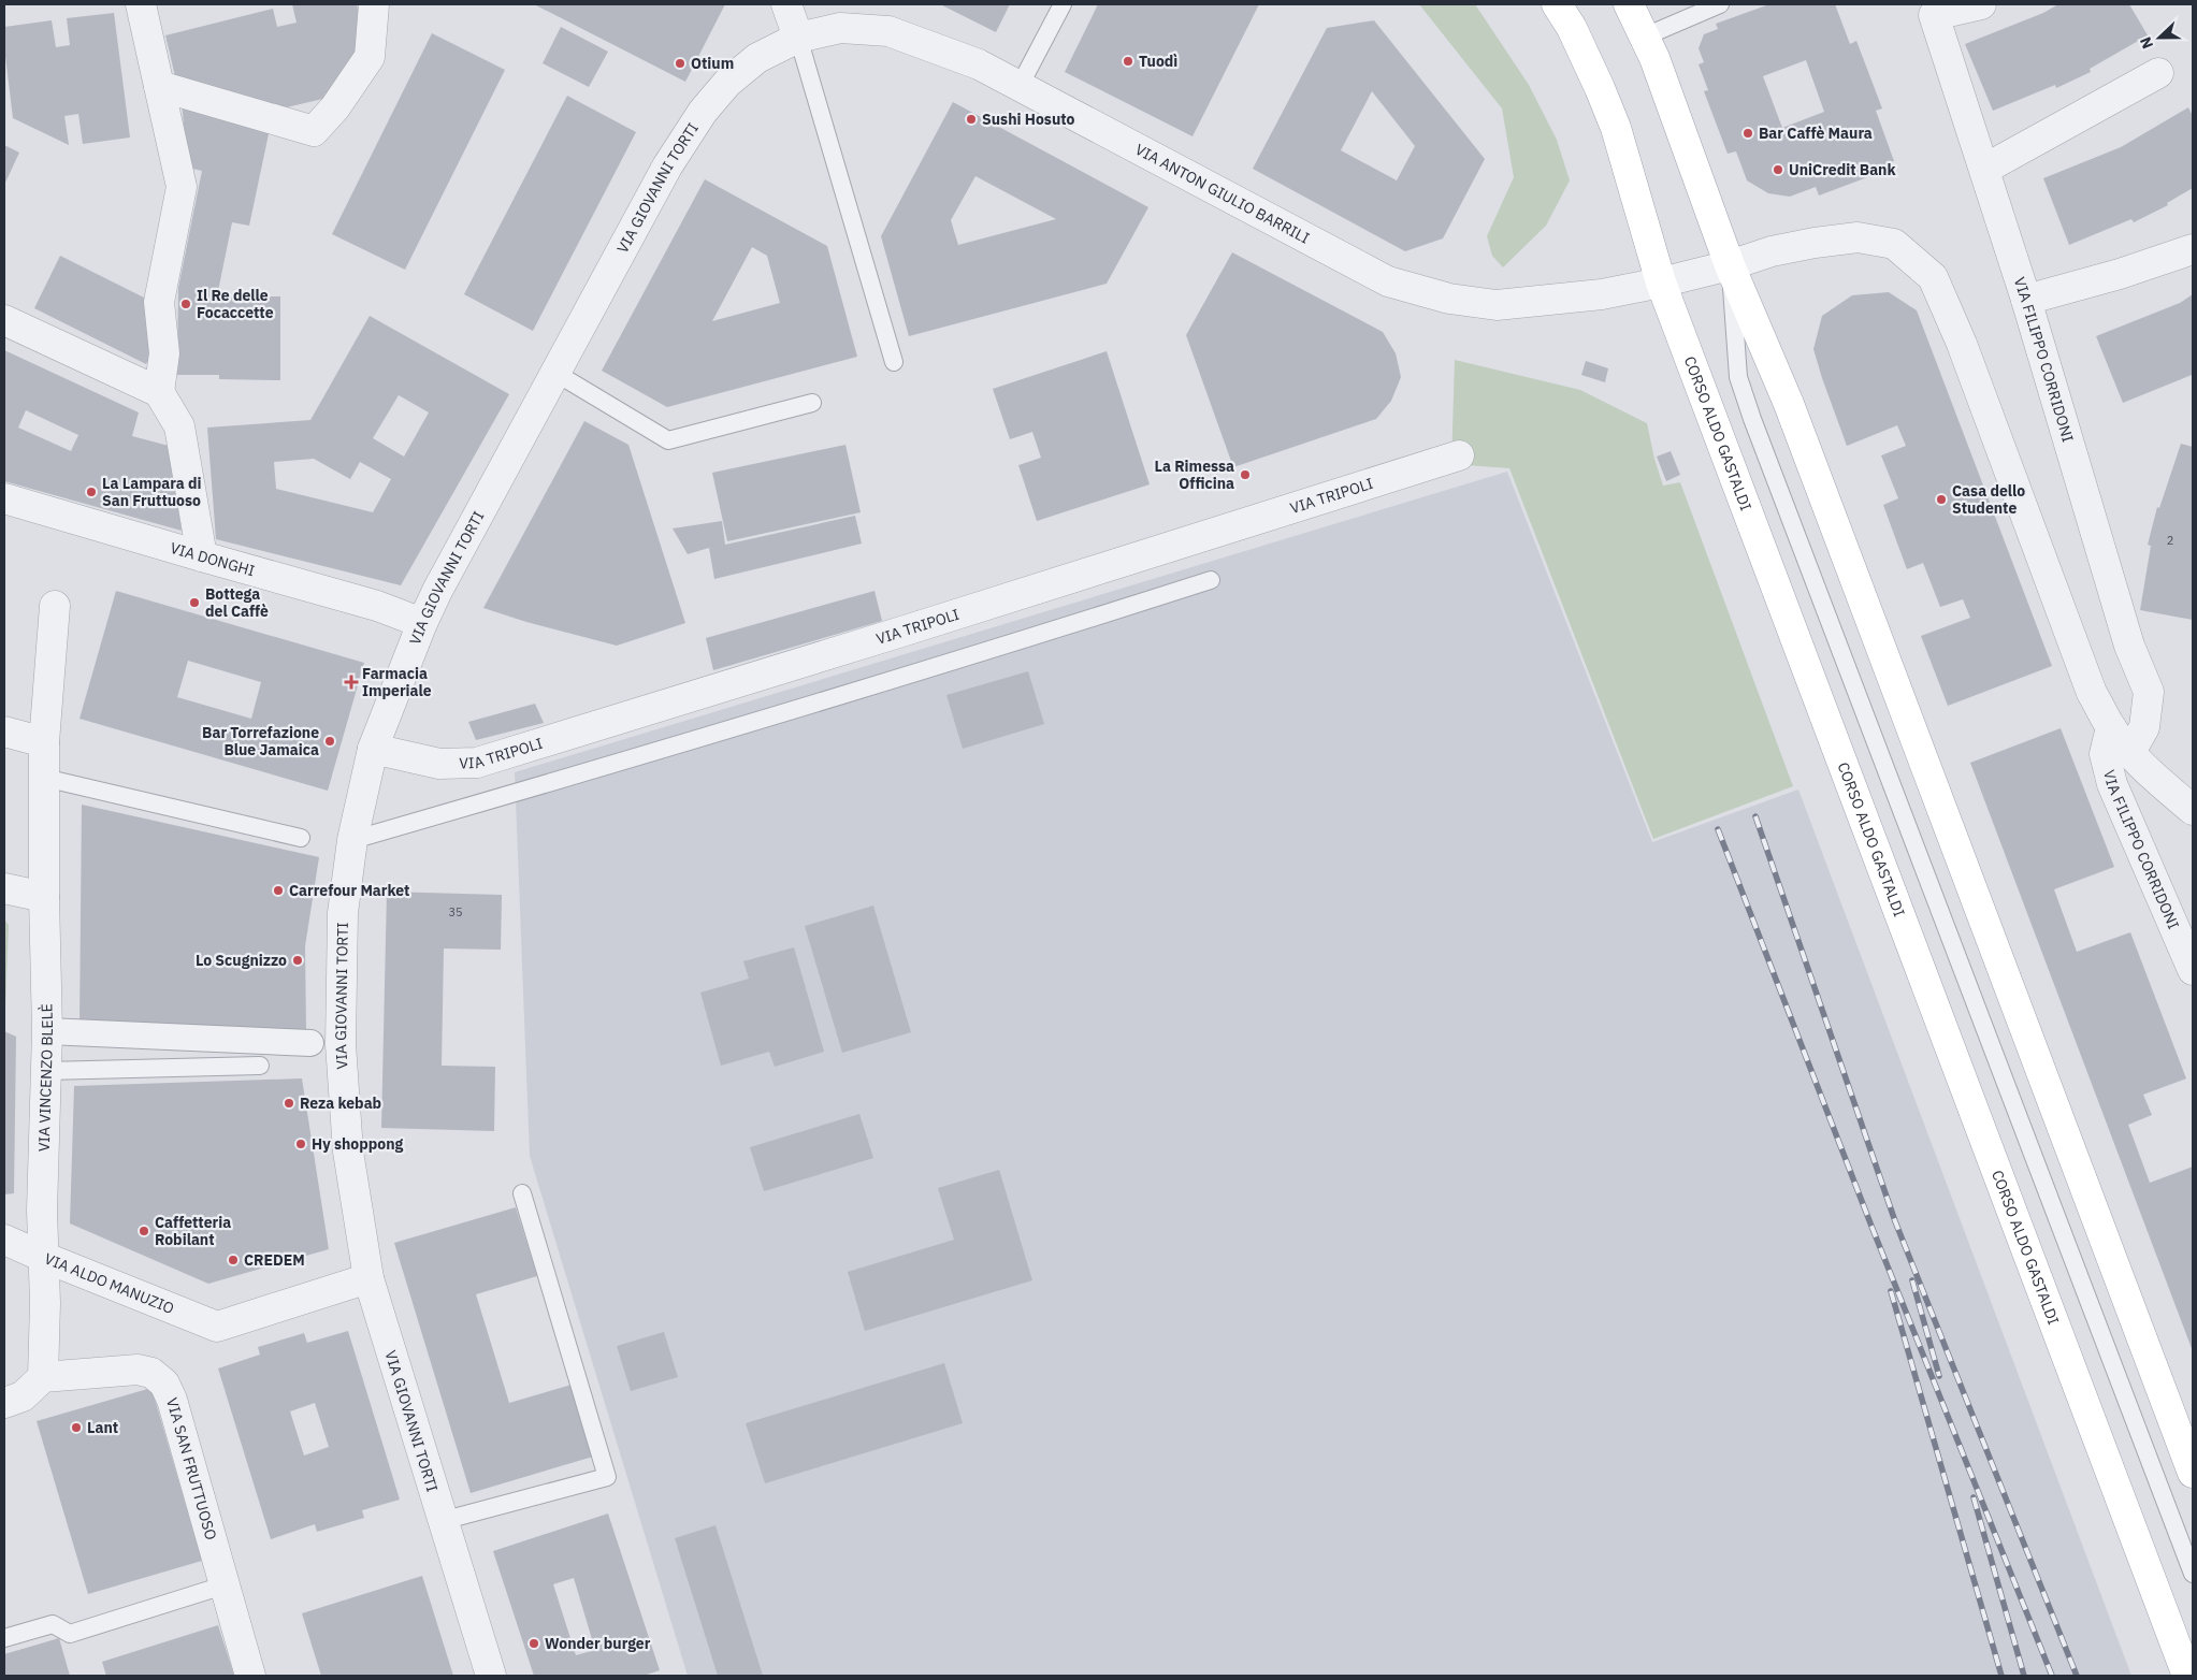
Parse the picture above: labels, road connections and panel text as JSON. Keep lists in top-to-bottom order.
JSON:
{
  "streets": {
    "main road": ["CORSO ALDO GASTALDI"],
    "street": [
      "VIA GIOVANNI TORTI",
      "VIA ANTON GIULIO BARRILI",
      "VIA FILIPPO CORRIDONI",
      "VIA TRIPOLI",
      "VIA DONGHI",
      "VIA VINCENZO BLELÈ",
      "VIA ALDO MANUZIO",
      "VIA SAN FRUTTUOSO"
    ]
  },
  "crossings": [
    ["VIA GIOVANNI TORTI", "VIA ANTON GIULIO BARRILI"],
    ["VIA GIOVANNI TORTI", "VIA TRIPOLI"],
    ["VIA GIOVANNI TORTI", "VIA DONGHI"],
    ["VIA GIOVANNI TORTI", "VIA ALDO MANUZIO"],
    ["VIA ANTON GIULIO BARRILI", "VIA FILIPPO CORRIDONI"],
    ["VIA ANTON GIULIO BARRILI", "CORSO ALDO GASTALDI"],
    ["VIA FILIPPO CORRIDONI", "CORSO ALDO GASTALDI"],
    ["VIA VINCENZO BLELÈ", "VIA ALDO MANUZIO"],
    ["VIA VINCENZO BLELÈ", "VIA SAN FRUTTUOSO"]
  ],
  "places": {
    "other": [
      "Tuodì",
      "Otium",
      "Sushi Hosuto",
      "Bar Caffè Maura",
      "UniCredit Bank",
      "Il Re delle Focaccette",
      "La Rimessa Officina",
      "La Lampara di San Fruttuoso",
      "Casa dello Studente",
      "Bottega del Caffè",
      "Bar Torrefazione Blue Jamaica",
      "Carrefour Market",
      "Lo Scugnizzo",
      "Reza kebab",
      "Hy shoppong",
      "Caffetteria Robilant",
      "CREDEM",
      "Lant",
      "Wonder burger"
    ],
    "health": ["Farmacia Imperiale"]
  },
  "house_numbers": ["2", "35"],
  "north": "left"
}
